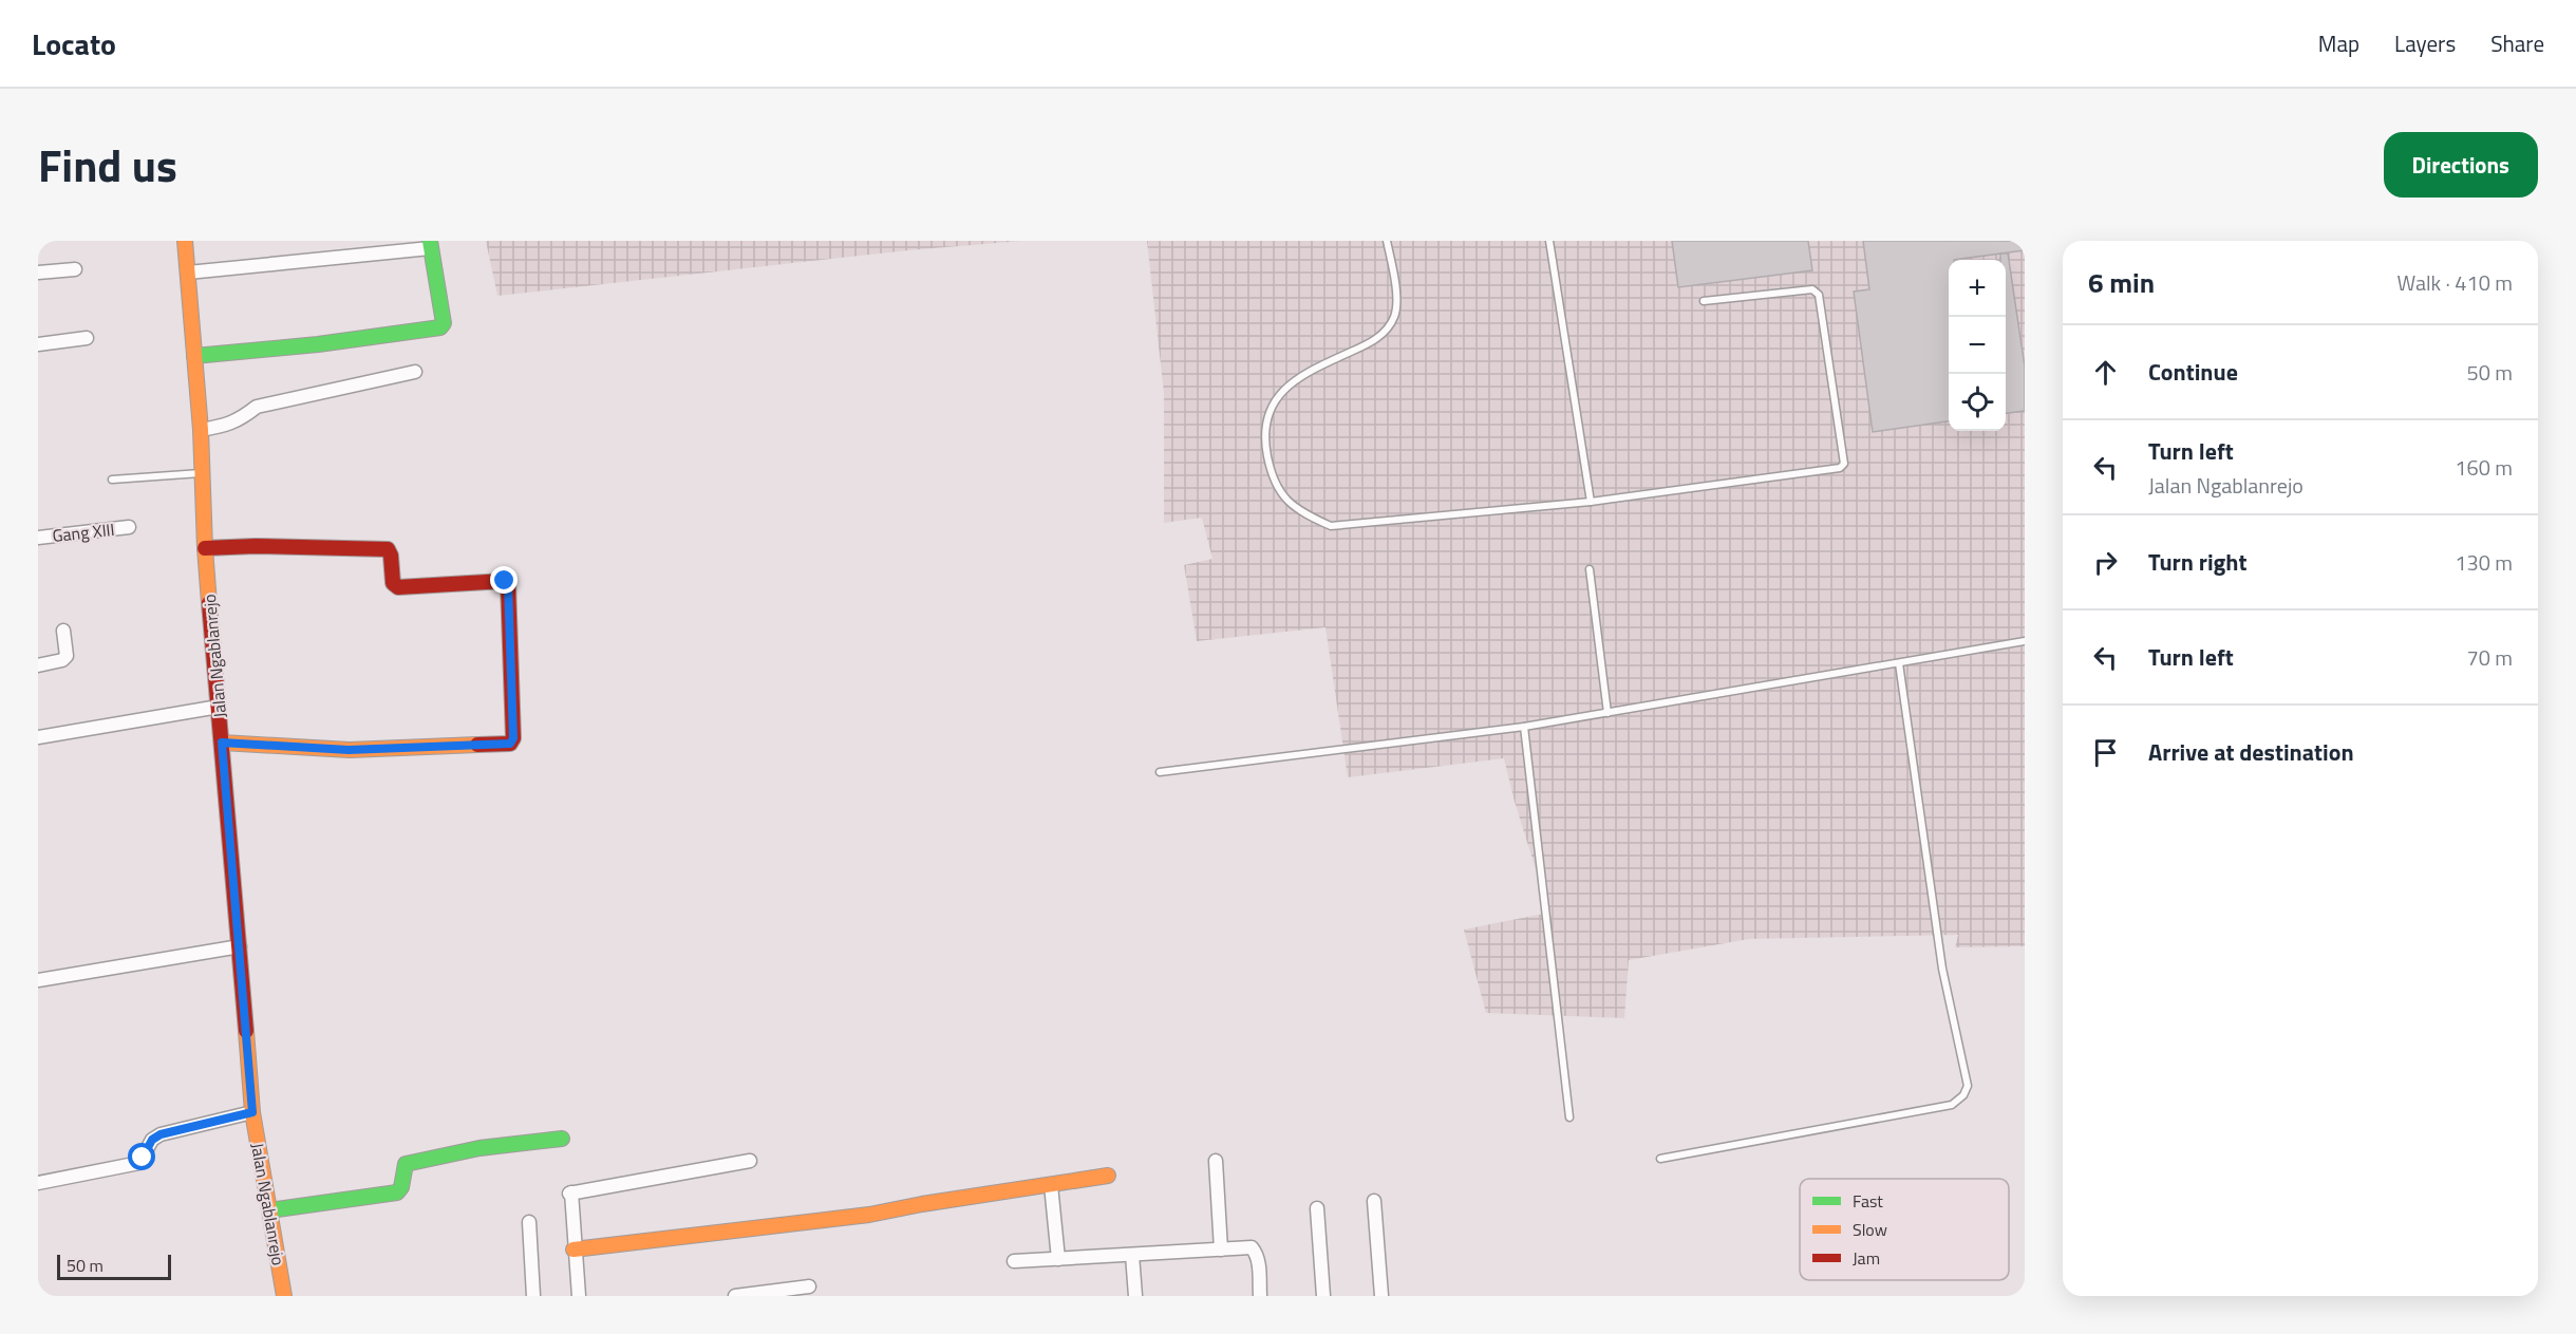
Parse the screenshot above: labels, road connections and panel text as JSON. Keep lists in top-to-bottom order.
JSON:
{
  "streets": {
    "street": ["Gang XIII", "Jalan Ngablanrejo"]
  },
  "legend": ["Fast", "Slow", "Jam"],
  "scale_bar": "50 m",
  "page": {
    "header": "Locato",
    "nav": ["Map", "Layers", "Share"],
    "title": "Find us",
    "buttons": "Directions",
    "heading": ["6 min", "Walk · 410 m"],
    "map_buttons": ["+", "−"],
    "list": [
      ["Continue", "50 m"],
      ["Turn left", "Jalan Ngablanrejo", "160 m"],
      ["Turn right", "130 m"],
      ["Turn left", "70 m"],
      "Arrive at destination"
    ],
    "scale": "50 m"
  }
}
